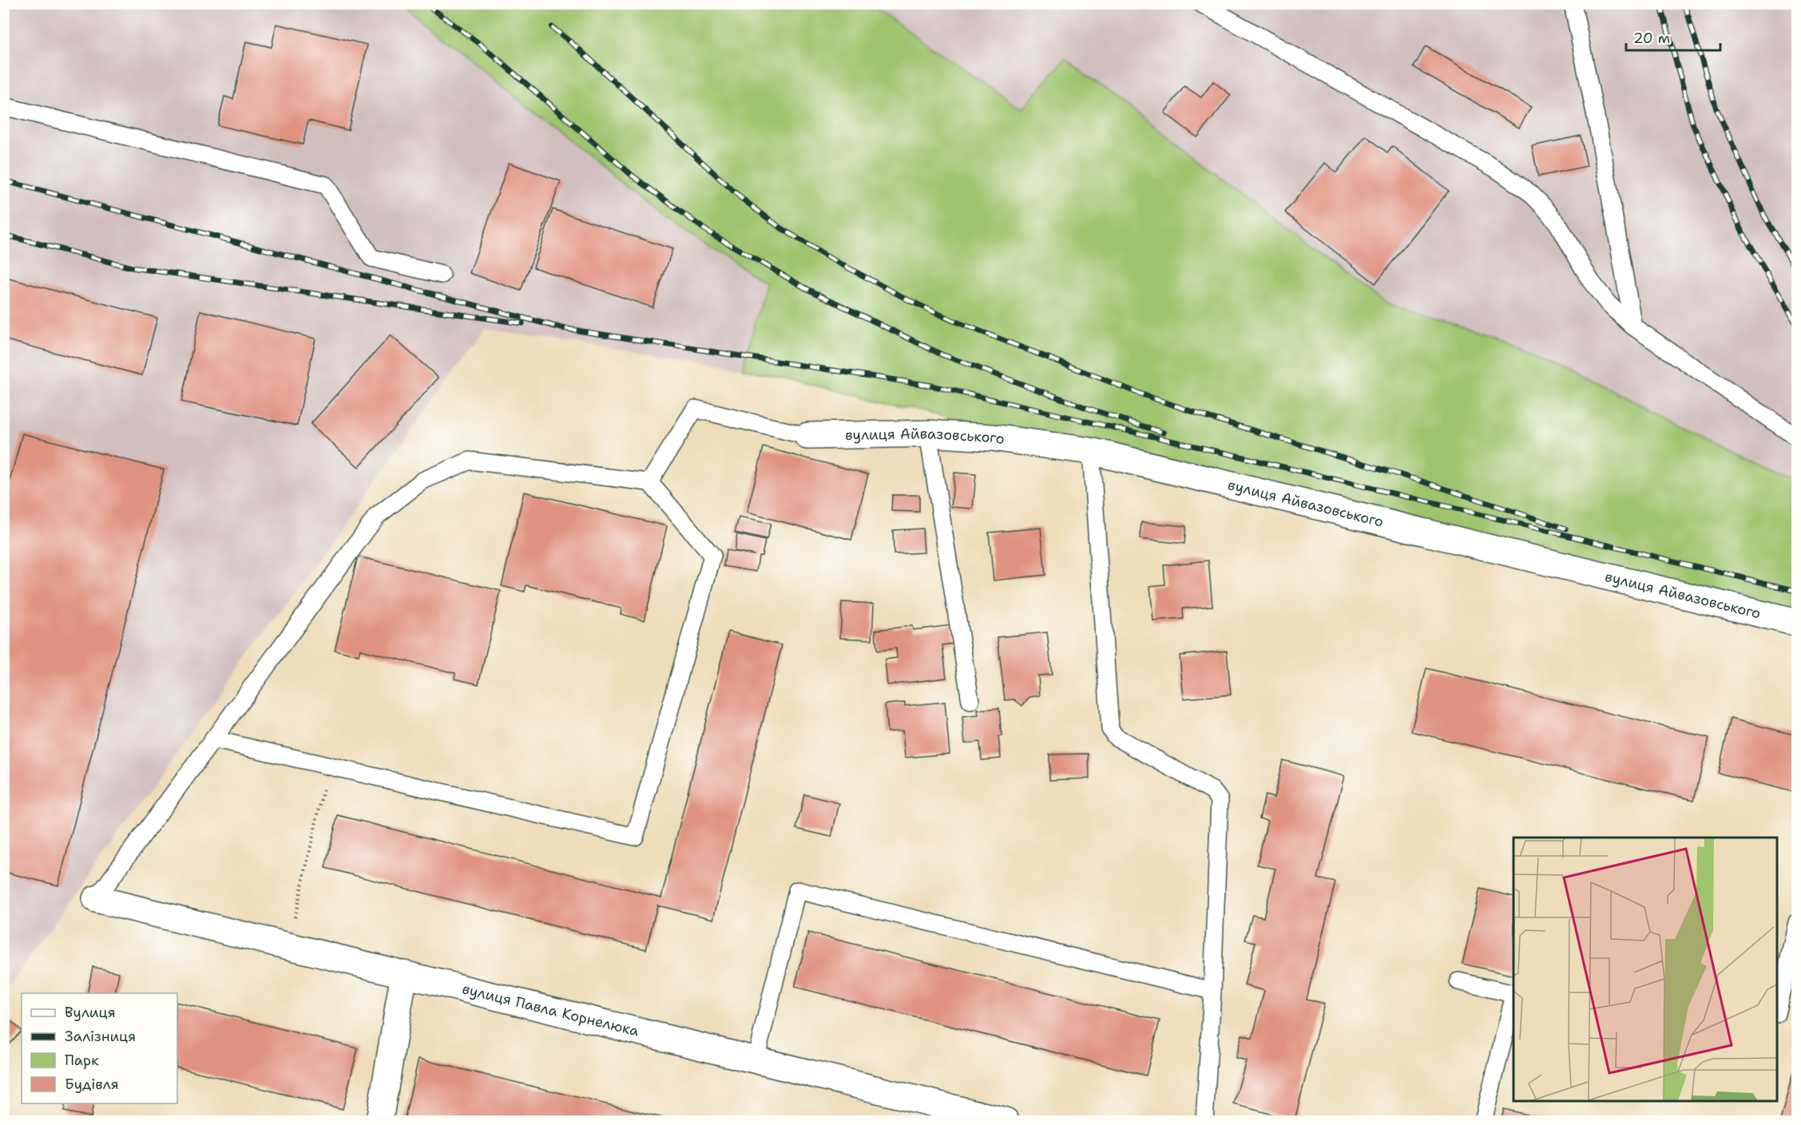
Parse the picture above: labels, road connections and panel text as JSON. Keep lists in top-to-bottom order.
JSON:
{
  "streets": {
    "street": ["вулиця Айвазовського", "вулиця Павла Корнелюка"]
  },
  "legend": [
    "Вулиця",
    "Залізниця",
    "Парк",
    "Будівля"
  ],
  "scale_bar": "20 m"
}
